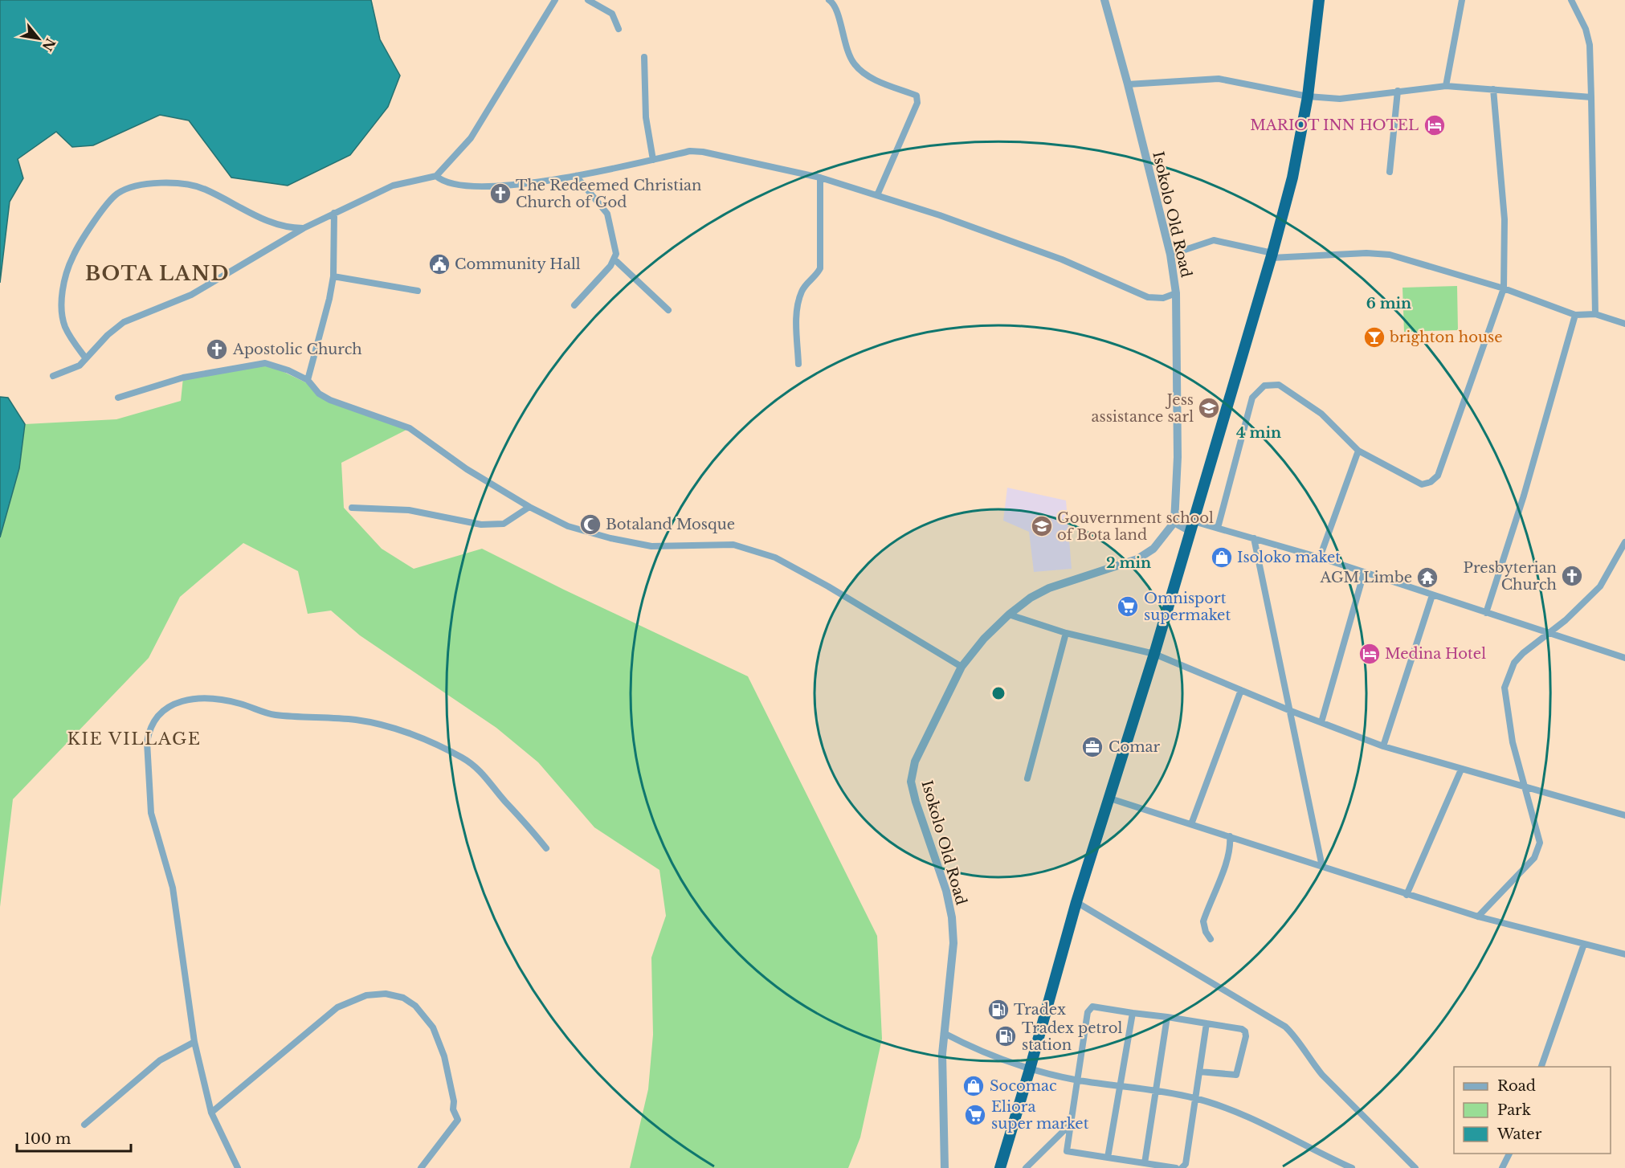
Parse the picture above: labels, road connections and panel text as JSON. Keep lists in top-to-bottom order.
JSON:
{
  "streets": {
    "street": ["Isokolo Old Road"]
  },
  "districts": ["BOTA LAND", "KIE VILLAGE"],
  "places": {
    "hotel": ["MARIOT INN HOTEL", "Medina Hotel"],
    "church": ["The Redeemed Christian Church of God", "Apostolic Church", "Presbyterian Church"],
    "public building": ["Community Hall"],
    "bar": ["brighton house"],
    "school or university": ["Jess assistance sarl", "Gouvernment school of Bota land"],
    "mosque": ["Botaland Mosque"],
    "shop": ["Isoloko maket", "Socomac"],
    "temple": ["AGM Limbe"],
    "supermarket": ["Omnisport supermaket", "Eliora super market"],
    "office": ["Comar"],
    "fuel station": ["Tradex", "Tradex petrol station"]
  },
  "legend": ["Road", "Park", "Water"],
  "scale_bar": "100 m",
  "north": "bottom right",
  "rings": ["6 min", "4 min", "2 min"]
}
